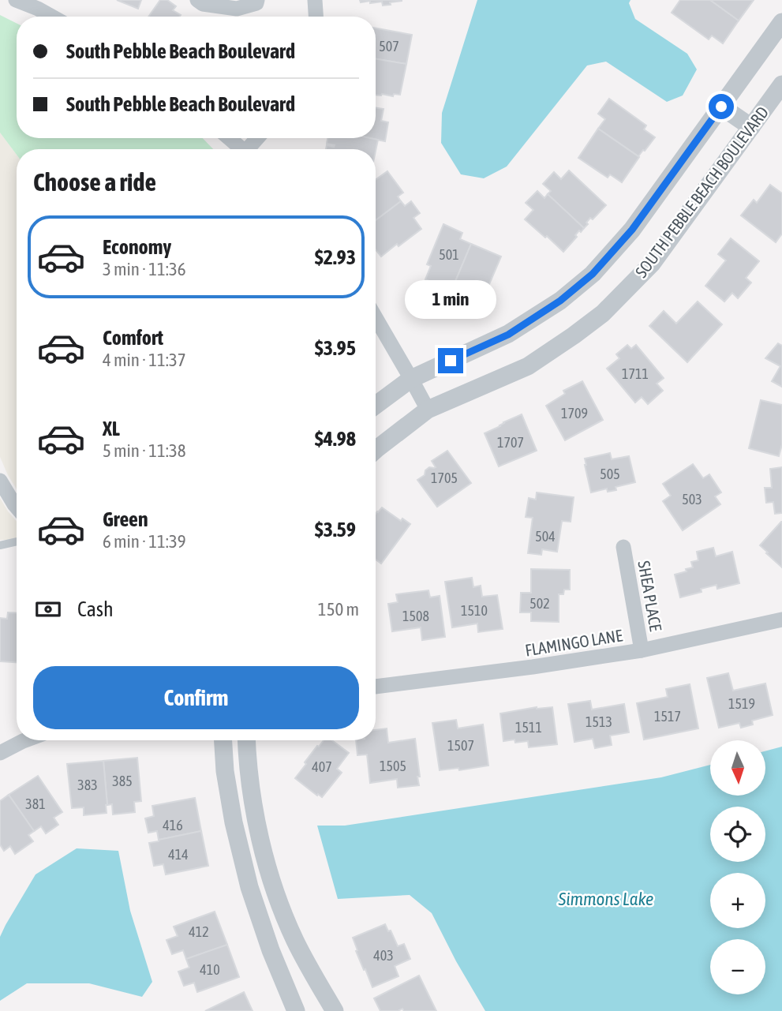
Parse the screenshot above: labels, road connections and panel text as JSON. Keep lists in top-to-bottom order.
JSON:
{
  "streets": {
    "street": ["SOUTH PEBBLE BEACH BOULEVARD", "SHEA PLACE", "FLAMINGO LANE"]
  },
  "crossings": [
    ["SHEA PLACE", "FLAMINGO LANE"]
  ],
  "water": ["Simmons Lake"],
  "house_numbers": [
    "507",
    "501",
    "1711",
    "1709",
    "1707",
    "505",
    "1705",
    "503",
    "504",
    "502",
    "1510",
    "1508",
    "1519",
    "1517",
    "1513",
    "1511",
    "1507",
    "1505",
    "407",
    "385",
    "383",
    "381",
    "416",
    "414",
    "412",
    "403",
    "410"
  ],
  "north": "bottom",
  "page": {
    "banner": ["South Pebble Beach Boulevard", "South Pebble Beach Boulevard"],
    "heading": "Choose a ride",
    "list": [
      {
        "name": "Economy",
        "note": "3 min · 11:36",
        "value": "$2.93"
      },
      {
        "name": "Comfort",
        "note": "4 min · 11:37",
        "value": "$3.95"
      },
      {
        "name": "XL",
        "note": "5 min · 11:38",
        "value": "$4.98"
      },
      {
        "name": "Green",
        "note": "6 min · 11:39",
        "value": "$3.59"
      }
    ],
    "bubble": "1 min",
    "pay": ["Cash", "150 m"],
    "buttons": "Confirm",
    "map_buttons": ["+", "−"]
  }
}
